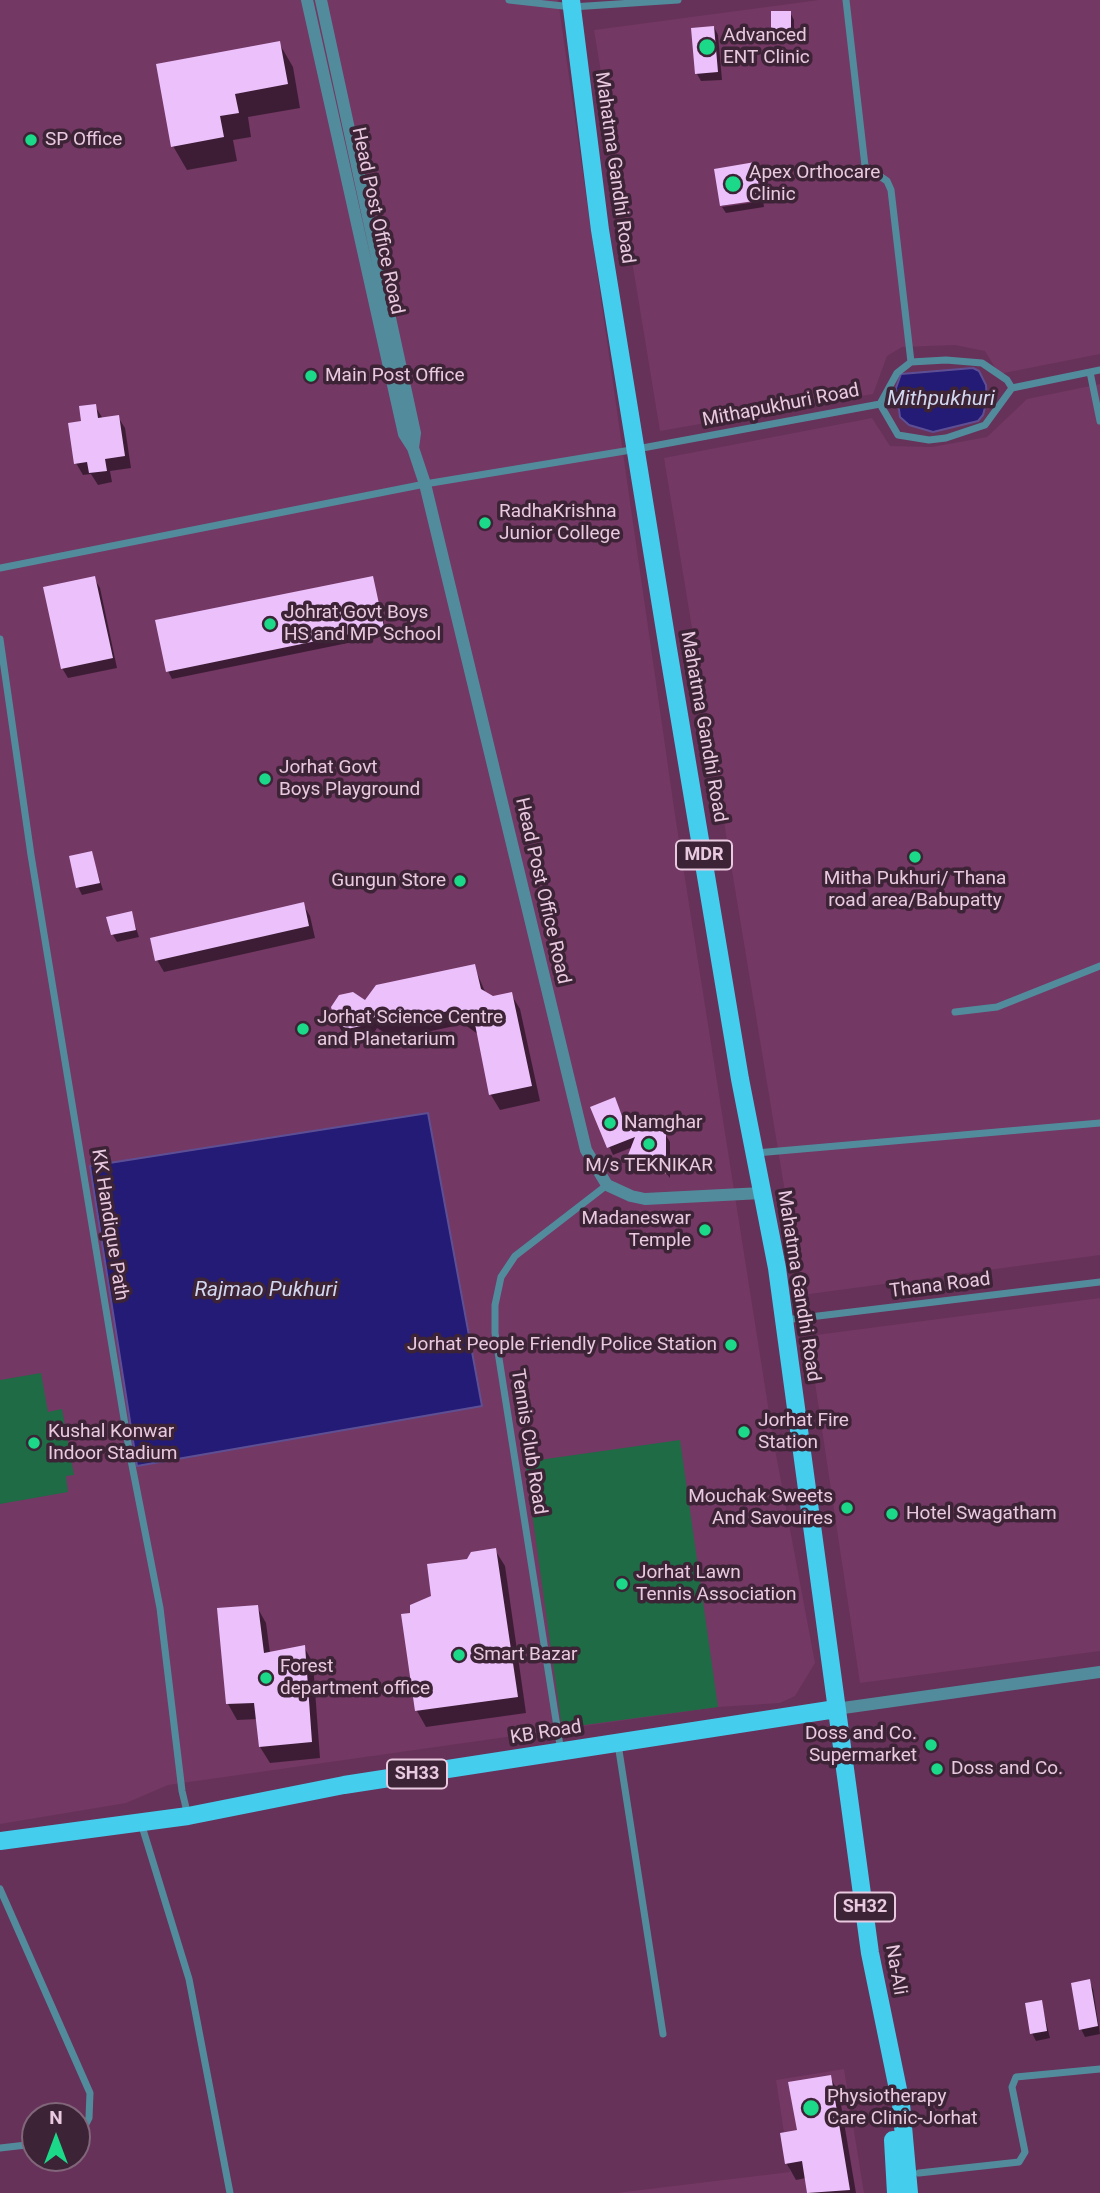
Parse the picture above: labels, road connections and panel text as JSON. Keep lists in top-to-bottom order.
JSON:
{
  "streets": {
    "main road": [
      "Mahatma Gandhi Road",
      "MDR",
      "KB Road",
      "SH33",
      "SH32",
      "Na-Ali"
    ],
    "street": [
      "Head Post Office Road",
      "Mithapukhuri Road",
      "KK Handique Path",
      "Thana Road",
      "Tennis Club Road"
    ]
  },
  "crossings": [
    ["Mahatma Gandhi Road", "Mithapukhuri Road"],
    ["Mahatma Gandhi Road", "Thana Road"],
    ["Mahatma Gandhi Road", "KB Road"],
    ["Mahatma Gandhi Road", "Na-Ali"],
    ["Head Post Office Road", "Mithapukhuri Road"],
    ["Head Post Office Road", "Tennis Club Road"],
    ["KK Handique Path", "KB Road"],
    ["Tennis Club Road", "KB Road"],
    ["KB Road", "Na-Ali"]
  ],
  "water": ["Mithpukhuri", "Rajmao Pukhuri"],
  "places": [
    "Advanced ENT Clinic",
    "SP Office",
    "Apex Orthocare Clinic",
    "Main Post Office",
    "RadhaKrishna Junior College",
    "Johrat Govt Boys HS and MP School",
    "Jorhat Govt Boys Playground",
    "Mitha Pukhuri/ Thana road area/Babupatty",
    "Gungun Store",
    "Jorhat Science Centre and Planetarium",
    "Namghar",
    "M/s TEKNIKAR",
    "Madaneswar Temple",
    "Jorhat People Friendly Police Station",
    "Jorhat Fire Station",
    "Kushal Konwar Indoor Stadium",
    "Mouchak Sweets And Savouires",
    "Hotel Swagatham",
    "Jorhat Lawn Tennis Association",
    "Smart Bazar",
    "Forest department office",
    "Doss and Co. Supermarket",
    "Doss and Co.",
    "Physiotherapy Care Clinic-Jorhat"
  ],
  "north": "top"
}
